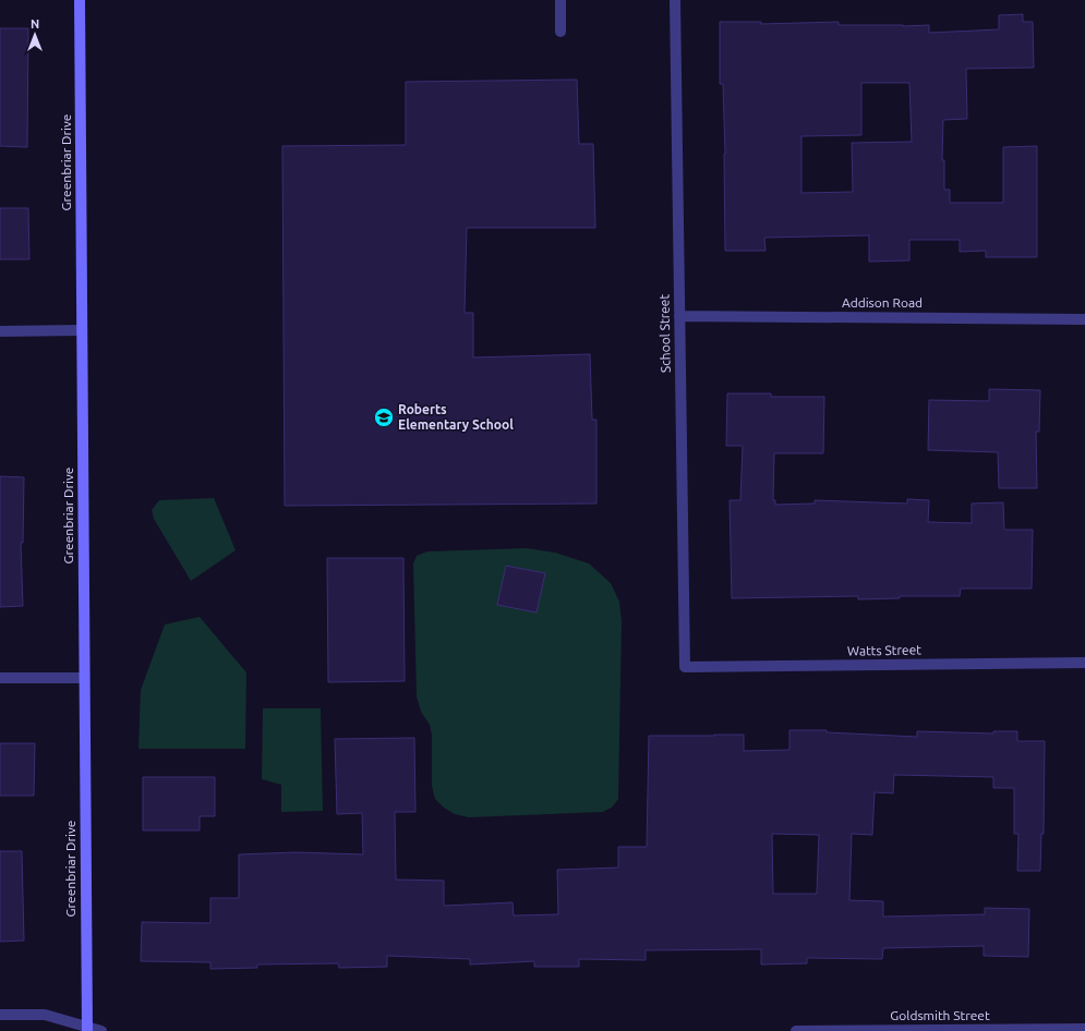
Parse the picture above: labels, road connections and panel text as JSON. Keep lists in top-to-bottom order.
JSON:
{
  "streets": {
    "main road": ["Greenbriar Drive"],
    "street": [
      "Addison Road",
      "School Street",
      "Watts Street",
      "Goldsmith Street"
    ]
  },
  "crossings": [
    ["Addison Road", "School Street"],
    ["School Street", "Watts Street"]
  ],
  "places": {
    "school or university": ["Roberts Elementary School"]
  },
  "north": "top"
}
